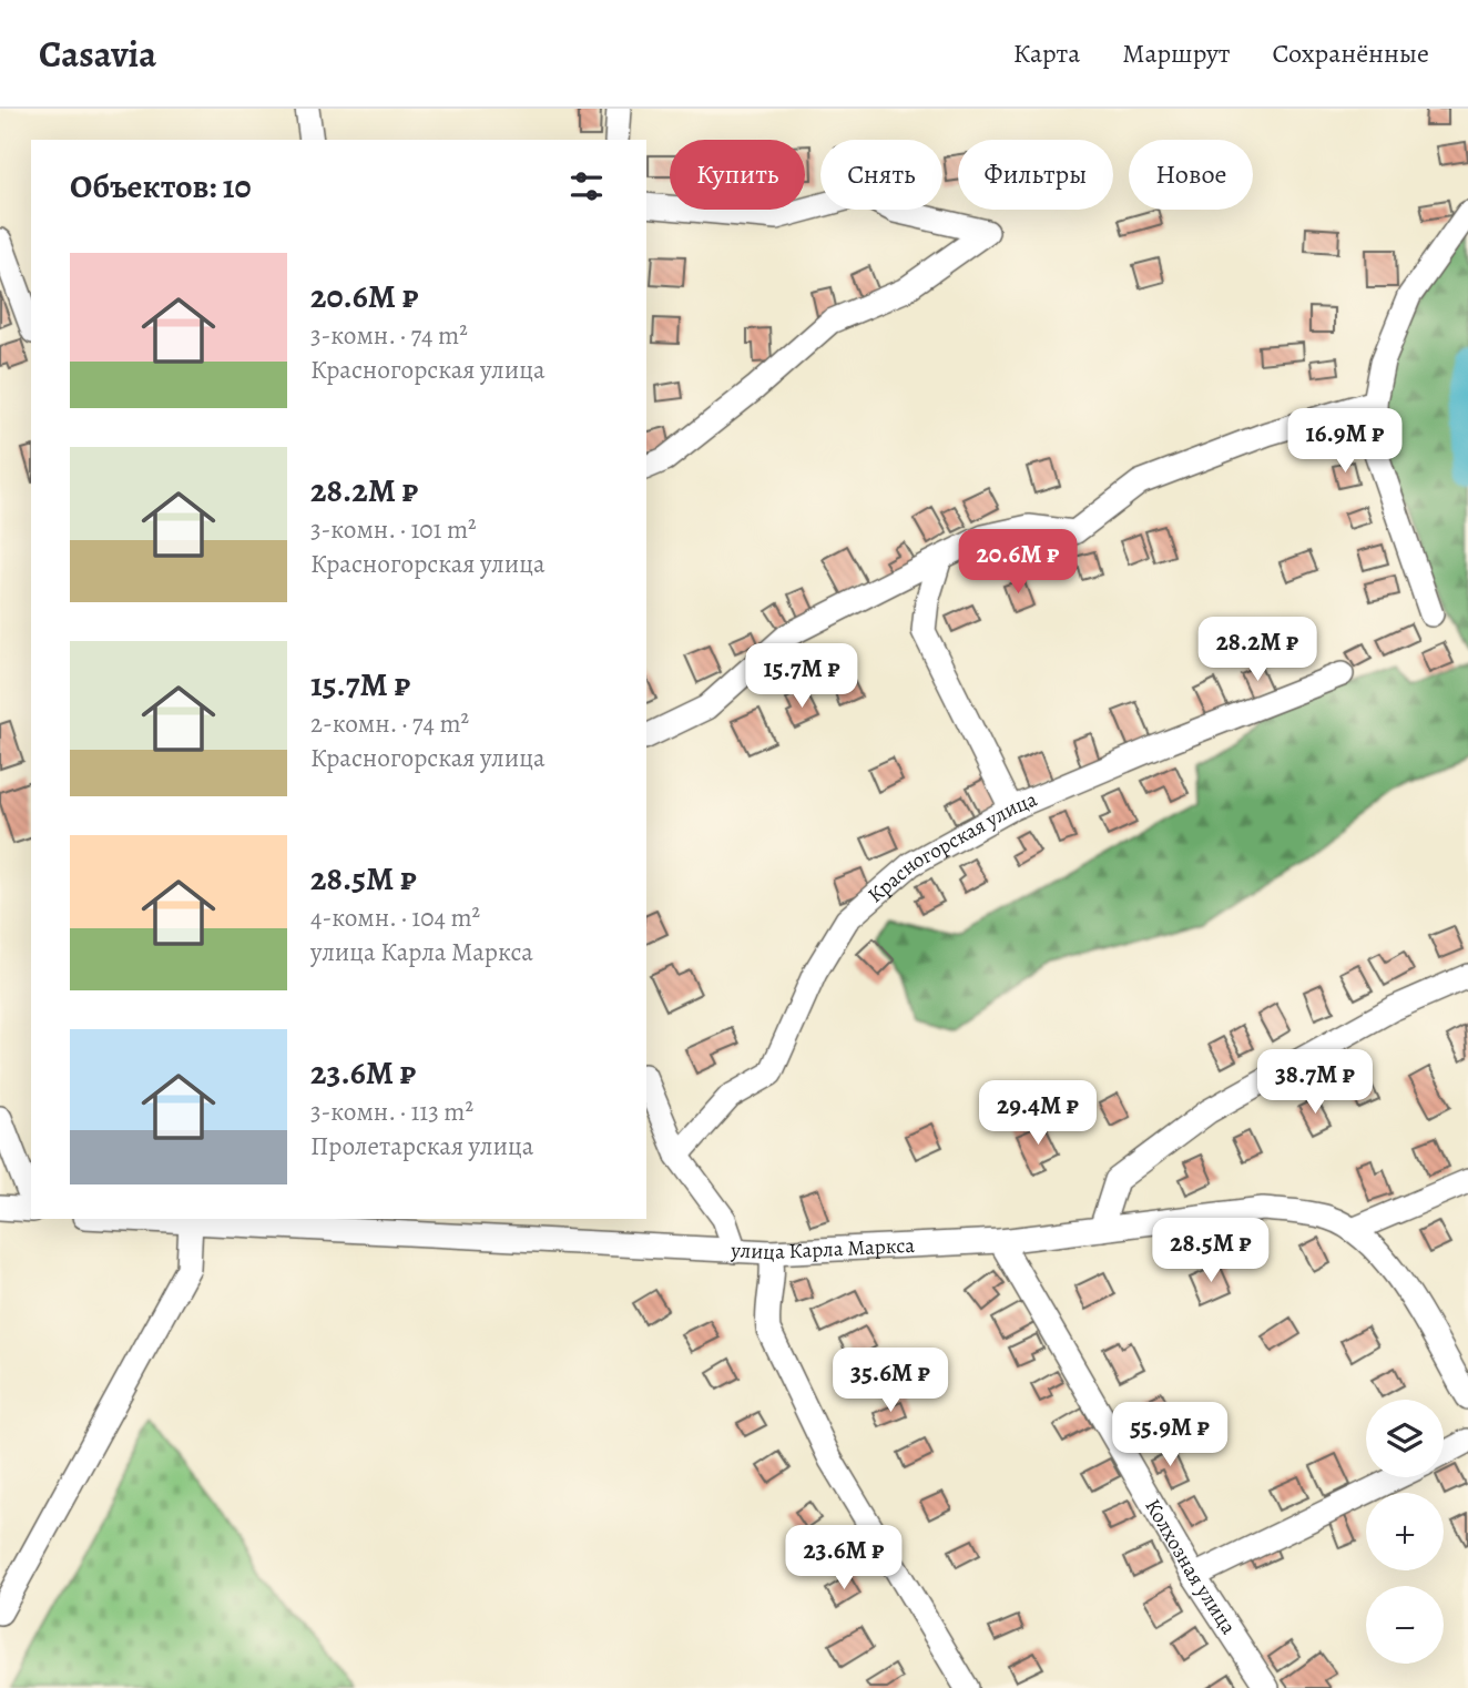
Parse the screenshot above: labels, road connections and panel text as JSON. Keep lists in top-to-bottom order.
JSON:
{
  "streets": {
    "street": ["Красногорская улица", "улица Карла Маркса", "Колхозная улица"]
  },
  "crossings": [
    ["улица Карла Маркса", "Колхозная улица"]
  ],
  "page": {
    "header": "Casavia",
    "nav": ["Карта", "Маршрут", "Сохранённые"],
    "chip": [
      "Купить",
      "Снять",
      "Фильтры",
      "Новое"
    ],
    "heading": "Объектов: 10",
    "list": [
      {
        "name": "20.6M ₽",
        "note": "3-комн. · 74 m² · Красногорская улица"
      },
      {
        "name": "28.2M ₽",
        "note": "3-комн. · 101 m² · Красногорская улица"
      },
      {
        "name": "15.7M ₽",
        "note": "2-комн. · 74 m² · Красногорская улица"
      },
      {
        "name": "28.5M ₽",
        "note": "4-комн. · 104 m² · улица Карла Маркса"
      },
      {
        "name": "23.6M ₽",
        "note": "3-комн. · 113 m² · Пролетарская улица"
      }
    ],
    "price": [
      "16.9M ₽",
      "20.6M ₽",
      "28.2M ₽",
      "15.7M ₽",
      "38.7M ₽",
      "29.4M ₽",
      "28.5M ₽",
      "35.6M ₽",
      "55.9M ₽",
      "23.6M ₽"
    ],
    "map_buttons": ["+", "−"]
  }
}
